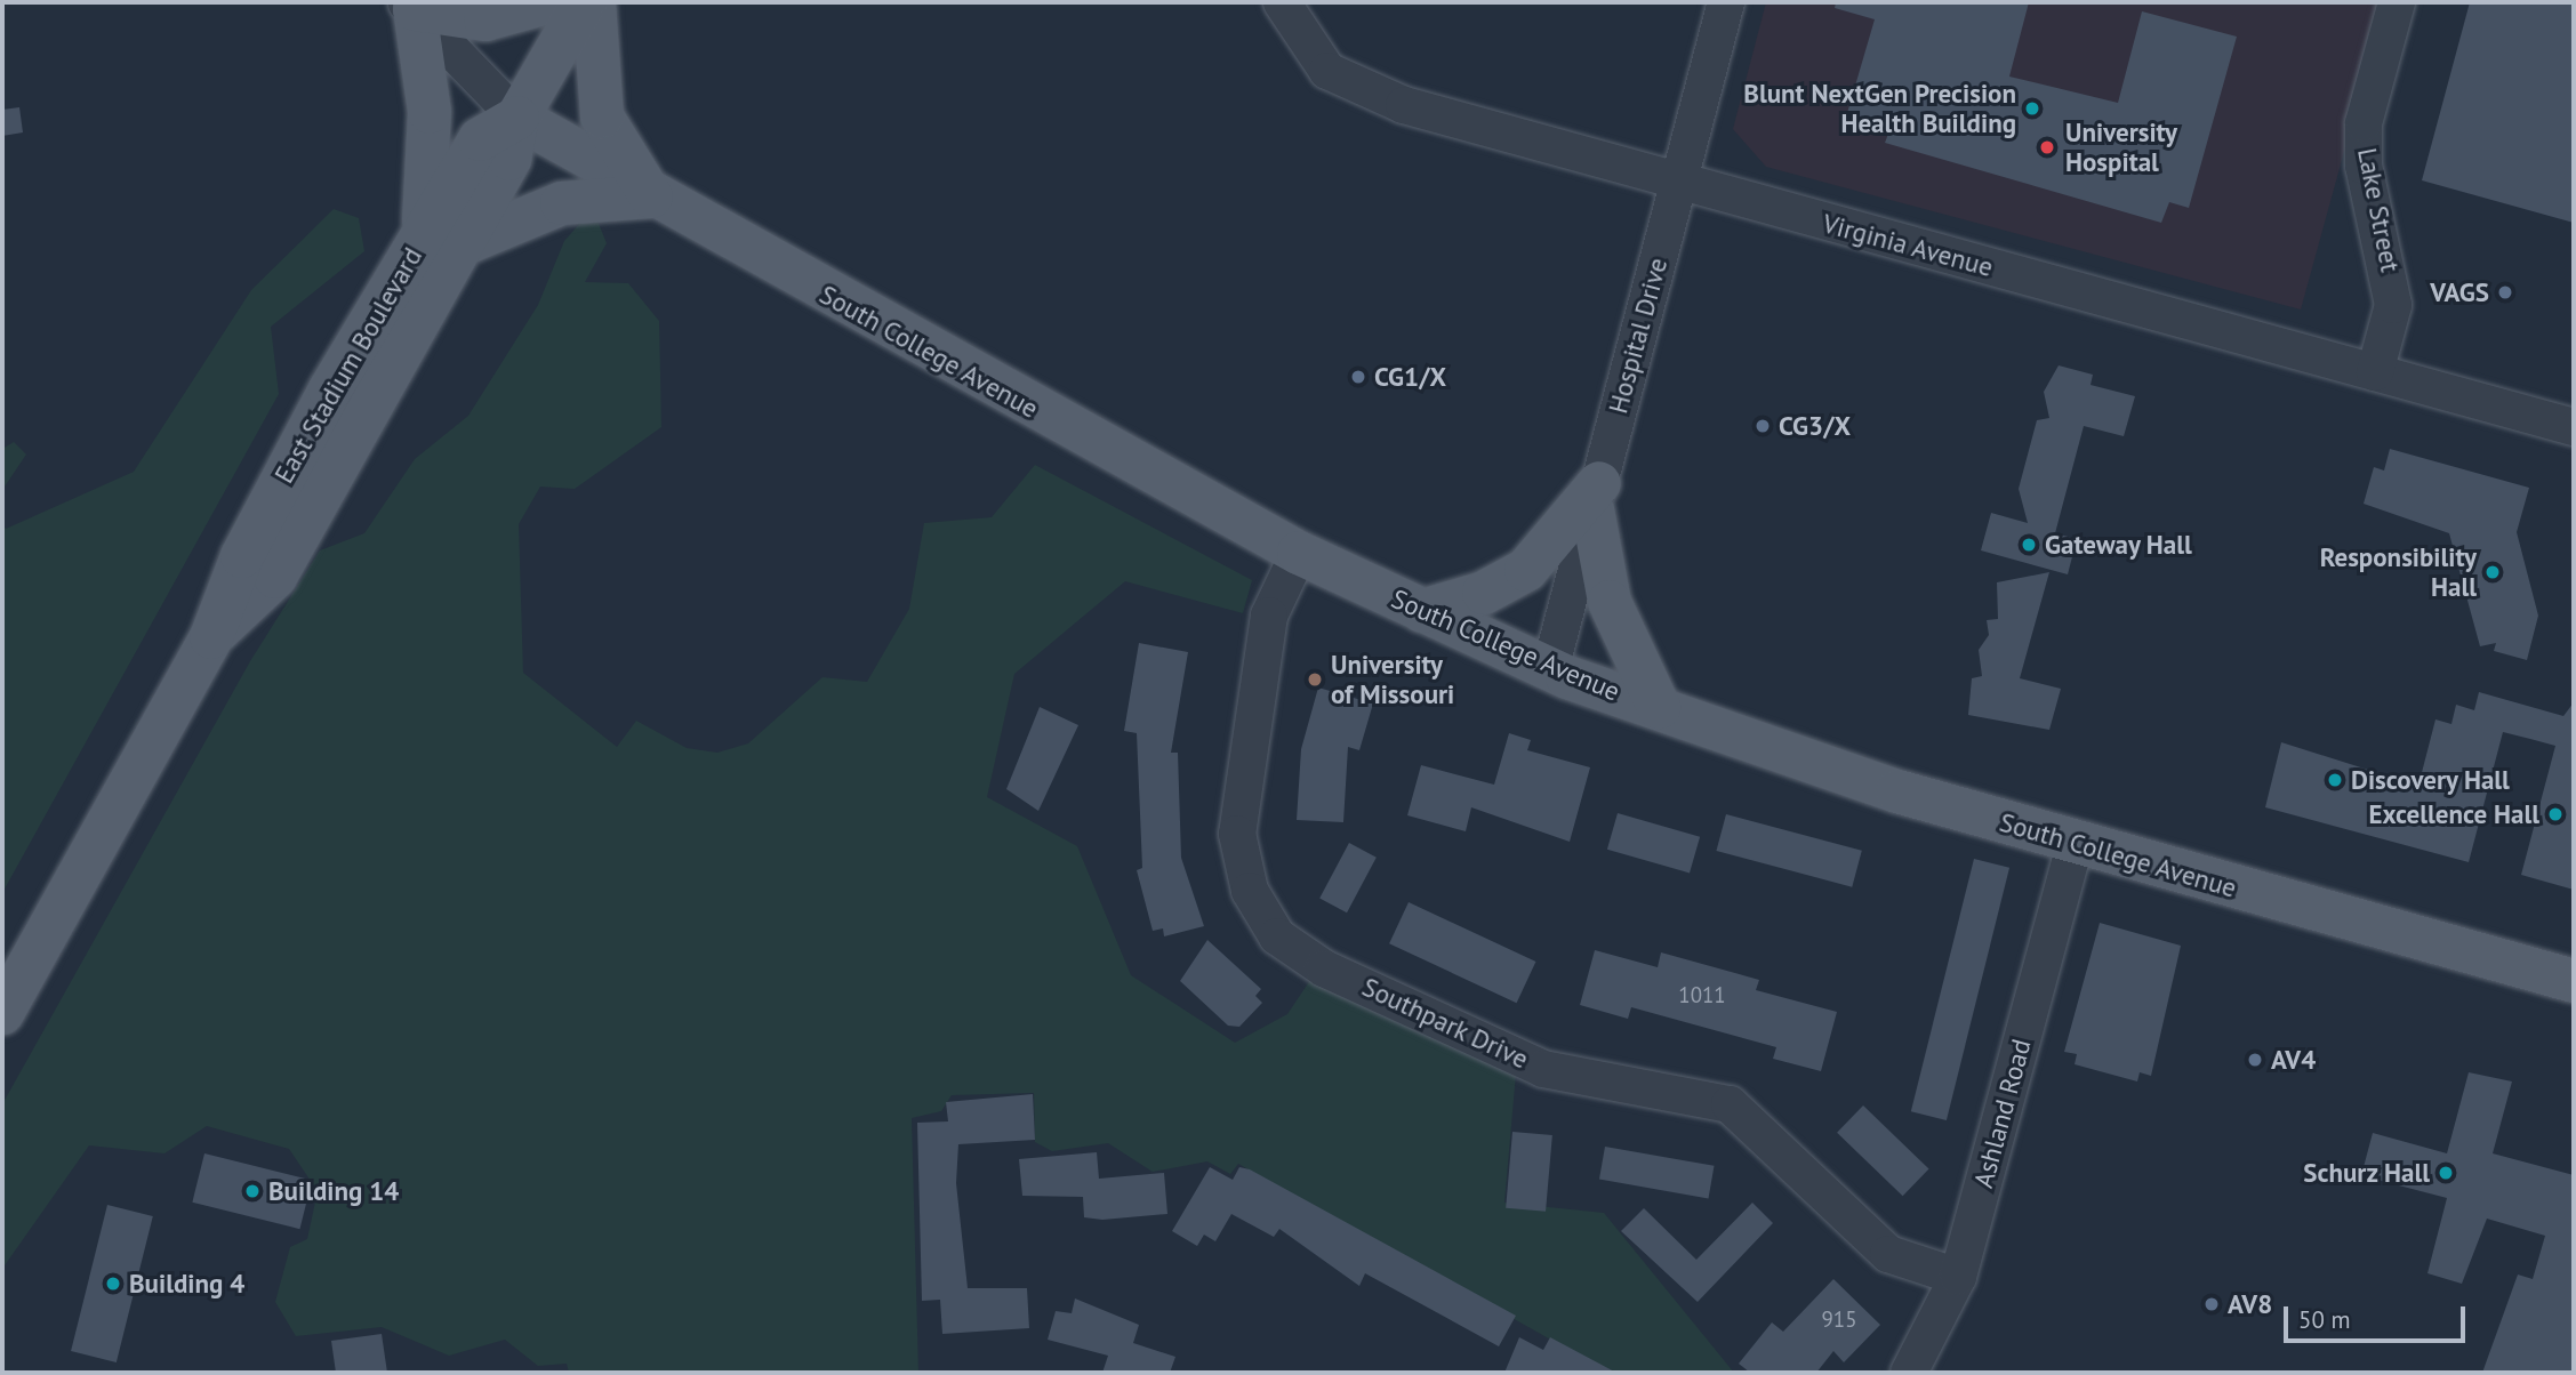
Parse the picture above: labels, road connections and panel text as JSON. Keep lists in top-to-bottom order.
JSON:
{
  "streets": {
    "main road": ["South College Avenue", "East Stadium Boulevard"],
    "street": [
      "Lake Street",
      "Virginia Avenue",
      "Hospital Drive",
      "Southpark Drive",
      "Ashland Road"
    ]
  },
  "crossings": [
    ["Lake Street", "Virginia Avenue"],
    ["Virginia Avenue", "Hospital Drive"],
    ["Hospital Drive", "South College Avenue"],
    ["South College Avenue", "East Stadium Boulevard"],
    ["South College Avenue", "Southpark Drive"],
    ["South College Avenue", "Ashland Road"],
    ["Southpark Drive", "Ashland Road"]
  ],
  "places": [
    "Blunt NextGen Precision Health Building",
    "University Hospital",
    "VAGS",
    "CG1/X",
    "CG3/X",
    "Gateway Hall",
    "Responsibility Hall",
    "University of Missouri",
    "Discovery Hall",
    "Excellence Hall",
    "AV4",
    "Schurz Hall",
    "Building 14",
    "Building 4",
    "AV8"
  ],
  "house_numbers": ["1011", "915"],
  "scale_bar": "50 m"
}
